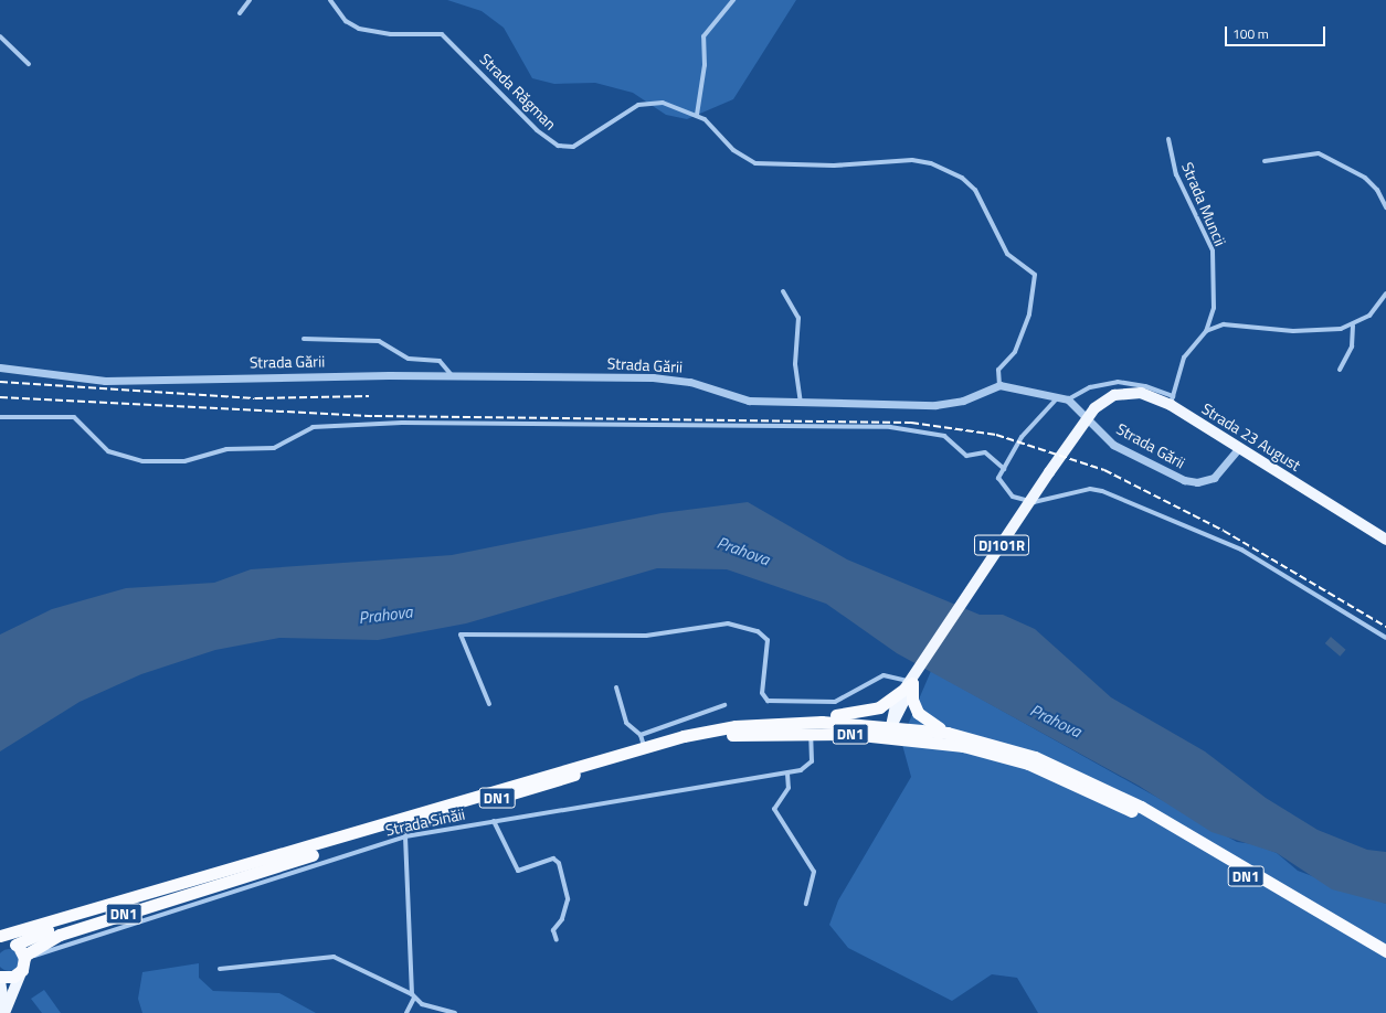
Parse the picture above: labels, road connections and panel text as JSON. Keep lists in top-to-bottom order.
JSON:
{
  "streets": {
    "highway": ["DN1"],
    "main road": ["Strada 23 August", "DJ101R"],
    "street": [
      "Strada Răgman",
      "Strada Muncii",
      "Strada Gării",
      "Strada Sinăii"
    ]
  },
  "crossings": [
    ["Strada Muncii", "Strada 23 August"],
    ["Strada Gării", "Strada 23 August"],
    ["Strada 23 August", "DJ101R"],
    ["DJ101R", "DN1"],
    ["DN1", "Strada Sinăii"]
  ],
  "water": ["Prahova"],
  "scale_bar": "100 m"
}
